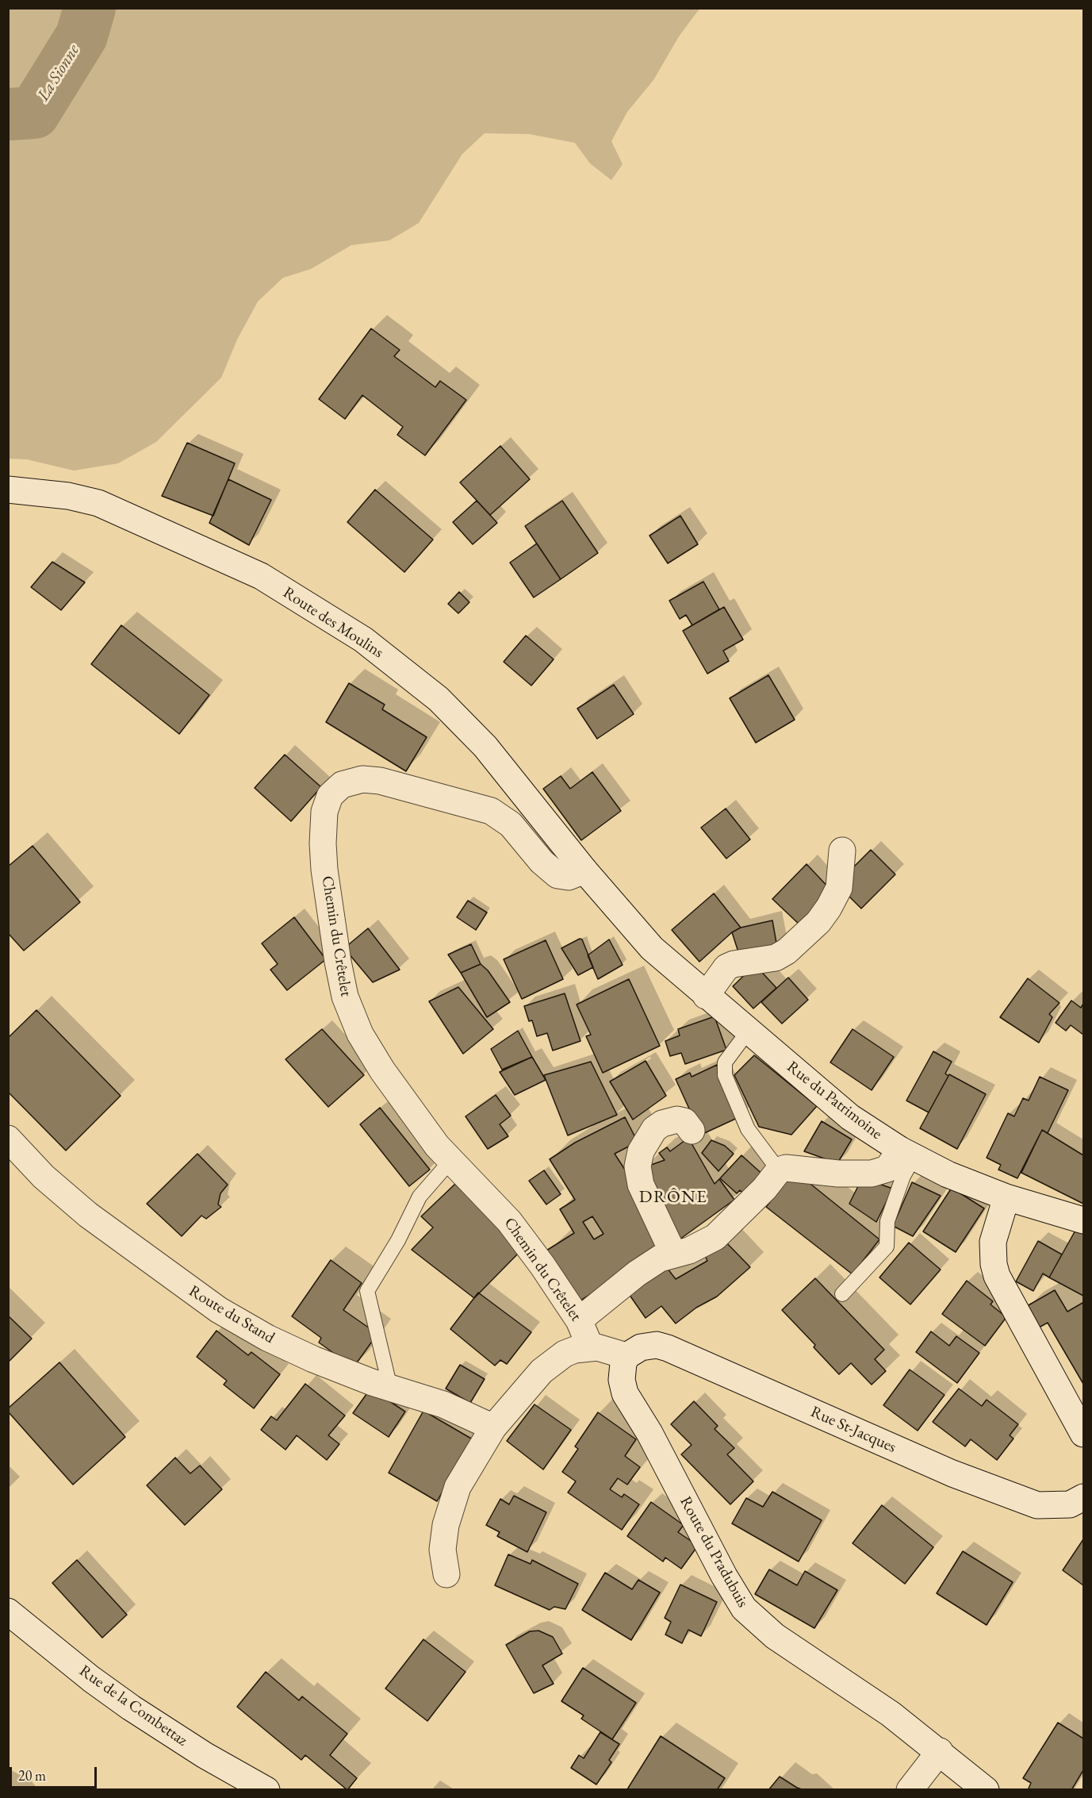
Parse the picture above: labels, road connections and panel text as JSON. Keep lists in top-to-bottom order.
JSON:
{
  "streets": {
    "street": [
      "Route des Moulins",
      "Chemin du Crêtelet",
      "Rue du Patrimoine",
      "Route du Stand",
      "Rue St-Jacques",
      "Route du Pradubuis",
      "Rue de la Combettaz"
    ]
  },
  "crossings": [
    ["Route des Moulins", "Chemin du Crêtelet"],
    ["Route des Moulins", "Rue du Patrimoine"],
    ["Chemin du Crêtelet", "Rue du Patrimoine"],
    ["Rue St-Jacques", "Route du Pradubuis"]
  ],
  "districts": ["DRÔNE"],
  "water": ["La Sionne"],
  "scale_bar": "20 m"
}
